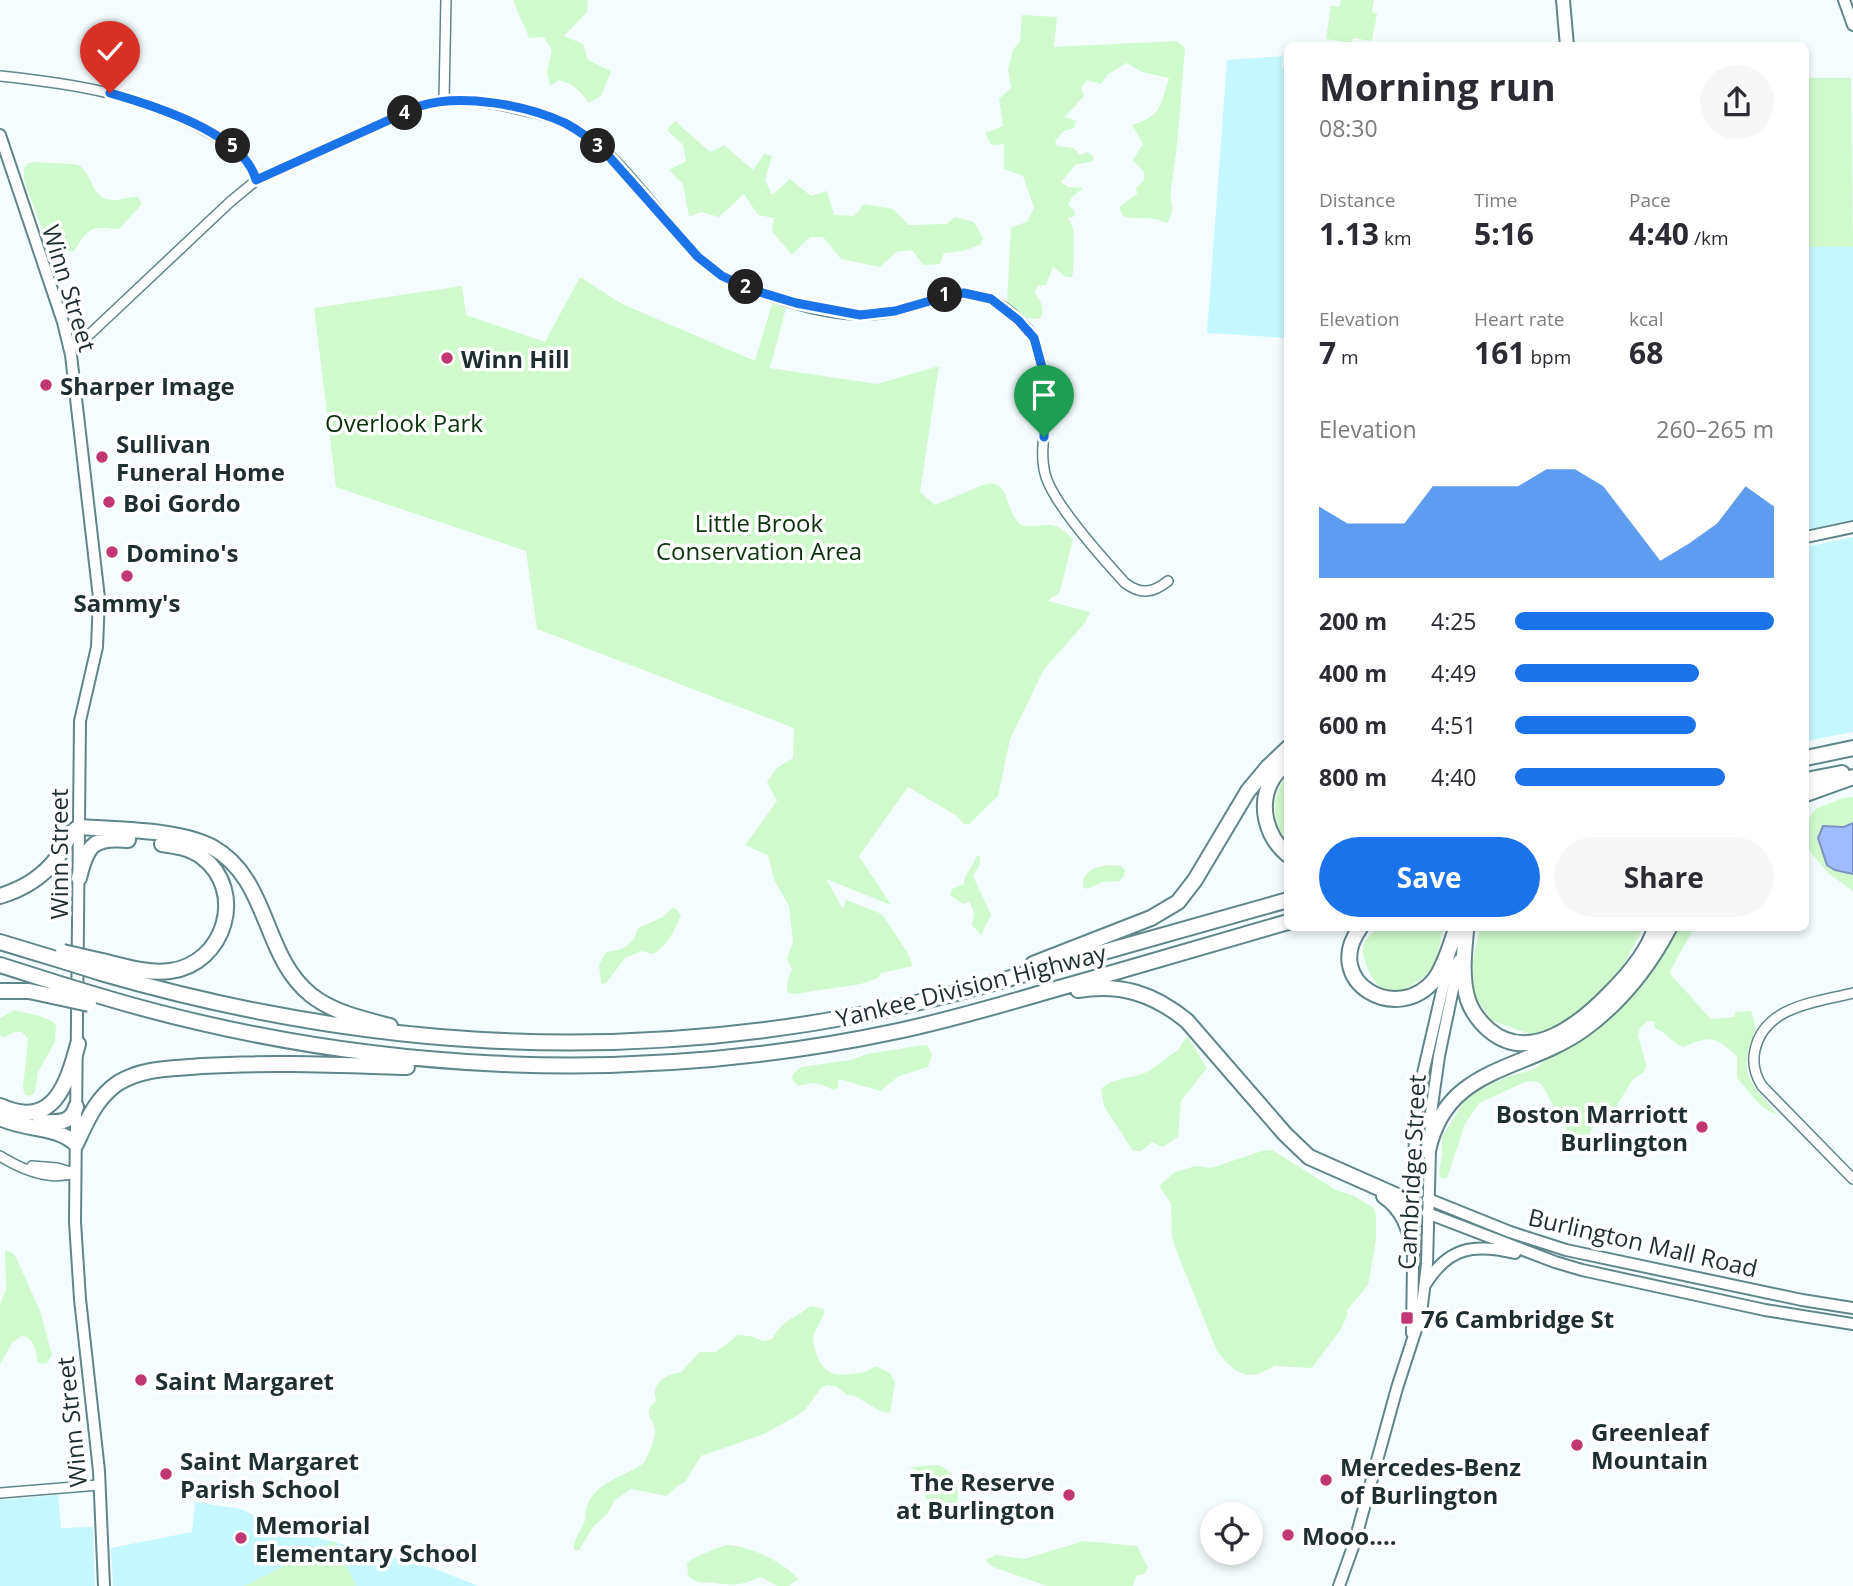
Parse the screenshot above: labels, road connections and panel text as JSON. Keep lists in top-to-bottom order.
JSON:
{
  "streets": {
    "highway": ["Yankee Division Highway"],
    "main road": ["Winn Street", "Cambridge Street", "Burlington Mall Road"]
  },
  "crossings": [
    ["Cambridge Street", "Burlington Mall Road"]
  ],
  "parks": ["Overlook Park", "Little Brook Conservation Area"],
  "places": {
    "other": [
      "Winn Hill",
      "Sharper Image",
      "Sullivan Funeral Home",
      "Boi Gordo",
      "Domino's",
      "Sammy's",
      "Boston Marriott Burlington",
      "Saint Margaret",
      "Greenleaf Mountain",
      "Saint Margaret Parish School",
      "Mercedes-Benz of Burlington",
      "The Reserve at Burlington",
      "Mooo....",
      "Memorial Elementary School"
    ],
    "transit": ["76 Cambridge St"]
  },
  "page": {
    "heading": ["Morning run", "08:30"],
    "pins": [
      "4",
      "3",
      "5",
      "2",
      "1"
    ],
    "stats": [
      ["Distance", "1.13 km"],
      ["Time", "5:16"],
      ["Pace", "4:40 /km"],
      ["Elevation", "7 m"],
      ["Heart rate", "161 bpm"],
      ["kcal", "68"]
    ],
    "chart": ["Elevation", "260–265 m"],
    "list": [
      {
        "name": "200 m",
        "note": "4:25"
      },
      {
        "name": "400 m",
        "note": "4:49"
      },
      {
        "name": "600 m",
        "note": "4:51"
      },
      {
        "name": "800 m",
        "note": "4:40"
      }
    ],
    "buttons": ["Save", "Share"]
  }
}
